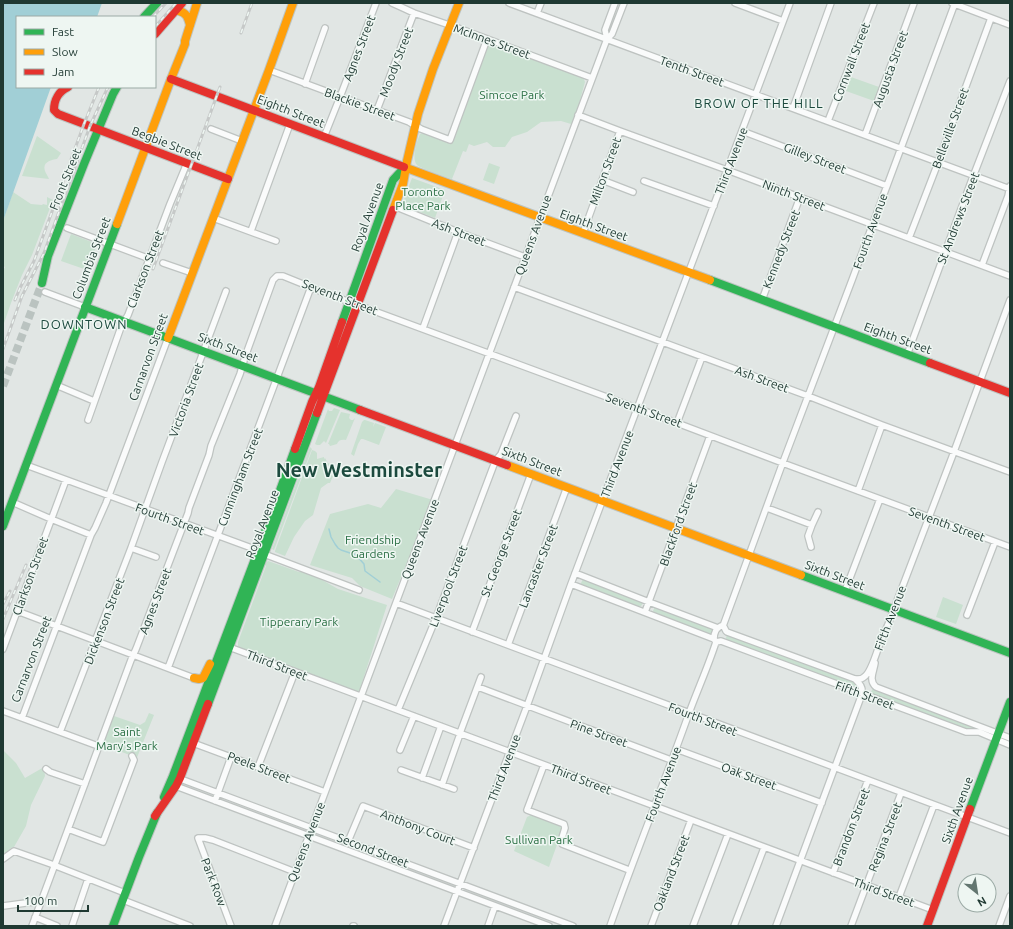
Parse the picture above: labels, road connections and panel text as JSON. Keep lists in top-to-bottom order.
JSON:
{
  "streets": {
    "street": [
      "McInnes Street",
      "Agnes Street",
      "Moody Street",
      "Cornwall Street",
      "Augusta Street",
      "Tenth Street",
      "Blackie Street",
      "Eighth Street",
      "Belleville Street",
      "Begbie Street",
      "Gilley Street",
      "Third Avenue",
      "Milton Street",
      "Front Street",
      "Ninth Street",
      "Royal Avenue",
      "St Andrews Street",
      "Fourth Avenue",
      "Ash Street",
      "Queens Avenue",
      "Kennedy Street",
      "Columbia Street",
      "Clarkson Street",
      "Seventh Street",
      "Sixth Street",
      "Carnarvon Street",
      "Victoria Street",
      "Cunningham Street",
      "Fourth Street",
      "Blackford Street",
      "St. George Street",
      "Lancaster Street",
      "Liverpool Street",
      "Fifth Avenue",
      "Dickenson Street",
      "Third Street",
      "Fifth Street",
      "Pine Street",
      "Peele Street",
      "Oak Street",
      "Sixth Avenue",
      "Anthony Court",
      "Brandon Street",
      "Regina Street",
      "Second Street",
      "Oakland Street",
      "Park Row"
    ]
  },
  "crossings": [
    ["McInnes Street", "Moody Street"],
    ["McInnes Street", "Blackie Street"],
    ["McInnes Street", "Royal Avenue"],
    ["McInnes Street", "Queens Avenue"],
    ["Agnes Street", "Blackie Street"],
    ["Agnes Street", "Eighth Street"],
    ["Agnes Street", "Seventh Street"],
    ["Agnes Street", "Sixth Street"],
    ["Agnes Street", "Fourth Street"],
    ["Moody Street", "Blackie Street"],
    ["Cornwall Street", "Tenth Street"],
    ["Augusta Street", "Tenth Street"],
    ["Tenth Street", "Belleville Street"],
    ["Tenth Street", "Third Avenue"],
    ["Tenth Street", "St Andrews Street"],
    ["Tenth Street", "Fourth Avenue"],
    ["Tenth Street", "Queens Avenue"],
    ["Blackie Street", "Royal Avenue"],
    ["Blackie Street", "Carnarvon Street"],
    ["Eighth Street", "Third Avenue"],
    ["Eighth Street", "Milton Street"],
    ["Eighth Street", "Royal Avenue"],
    ["Eighth Street", "St Andrews Street"],
    ["Eighth Street", "Fourth Avenue"],
    ["Eighth Street", "Queens Avenue"],
    ["Eighth Street", "Kennedy Street"],
    ["Eighth Street", "Columbia Street"],
    ["Eighth Street", "Carnarvon Street"],
    ["Eighth Street", "Fifth Avenue"],
    ["Belleville Street", "Ninth Street"],
    ["Begbie Street", "Front Street"],
    ["Begbie Street", "Columbia Street"],
    ["Begbie Street", "Clarkson Street"],
    ["Begbie Street", "Carnarvon Street"],
    ["Gilley Street", "Third Avenue"],
    ["Gilley Street", "Fourth Avenue"],
    ["Third Avenue", "Ninth Street"],
    ["Third Avenue", "Ash Street"],
    ["Third Avenue", "Seventh Street"],
    ["Third Avenue", "Sixth Street"],
    ["Third Avenue", "Fourth Street"],
    ["Third Avenue", "Third Street"],
    ["Third Avenue", "Fifth Street"],
    ["Third Avenue", "Pine Street"],
    ["Third Avenue", "Anthony Court"],
    ["Third Avenue", "Second Street"],
    ["Milton Street", "Ninth Street"],
    ["Ninth Street", "St Andrews Street"],
    ["Ninth Street", "Fourth Avenue"],
    ["Ninth Street", "Queens Avenue"],
    ["Ninth Street", "Kennedy Street"],
    ["Royal Avenue", "Ash Street"],
    ["Royal Avenue", "Seventh Street"],
    ["Royal Avenue", "Sixth Street"],
    ["Royal Avenue", "Fourth Street"],
    ["Royal Avenue", "Third Street"],
    ["Royal Avenue", "Peele Street"],
    ["Royal Avenue", "Second Street"],
    ["Fourth Avenue", "Ash Street"],
    ["Fourth Avenue", "Seventh Street"],
    ["Fourth Avenue", "Sixth Street"],
    ["Fourth Avenue", "Fourth Street"],
    ["Fourth Avenue", "Third Street"],
    ["Fourth Avenue", "Fifth Street"],
    ["Fourth Avenue", "Pine Street"],
    ["Fourth Avenue", "Oak Street"],
    ["Ash Street", "Queens Avenue"],
    ["Ash Street", "Fifth Avenue"],
    ["Queens Avenue", "Seventh Street"],
    ["Queens Avenue", "Sixth Street"],
    ["Queens Avenue", "Fourth Street"],
    ["Queens Avenue", "Third Street"],
    ["Queens Avenue", "Peele Street"],
    ["Queens Avenue", "Second Street"],
    ["Queens Avenue", "Park Row"],
    ["Columbia Street", "Sixth Street"],
    ["Columbia Street", "Fourth Street"],
    ["Clarkson Street", "Sixth Street"],
    ["Clarkson Street", "Fourth Street"],
    ["Seventh Street", "Cunningham Street"],
    ["Seventh Street", "Blackford Street"],
    ["Seventh Street", "Fifth Avenue"],
    ["Sixth Street", "Carnarvon Street"],
    ["Sixth Street", "Victoria Street"],
    ["Sixth Street", "Cunningham Street"],
    ["Sixth Street", "Blackford Street"],
    ["Sixth Street", "St. George Street"],
    ["Sixth Street", "Lancaster Street"],
    ["Sixth Street", "Liverpool Street"],
    ["Sixth Street", "Fifth Avenue"],
    ["Carnarvon Street", "Fourth Street"],
    ["Victoria Street", "Fourth Street"],
    ["Victoria Street", "Dickenson Street"],
    ["Cunningham Street", "Fourth Street"],
    ["Fourth Street", "St. George Street"],
    ["Fourth Street", "Lancaster Street"],
    ["Fourth Street", "Liverpool Street"],
    ["Fourth Street", "Dickenson Street"],
    ["Fourth Street", "Sixth Avenue"],
    ["Fourth Street", "Brandon Street"],
    ["Fourth Street", "Regina Street"],
    ["Blackford Street", "Fifth Street"],
    ["Liverpool Street", "Third Street"],
    ["Fifth Avenue", "Fifth Street"],
    ["Third Street", "Sixth Avenue"],
    ["Third Street", "Brandon Street"],
    ["Third Street", "Regina Street"],
    ["Third Street", "Oakland Street"],
    ["Fifth Street", "Sixth Avenue"],
    ["Anthony Court", "Second Street"]
  ],
  "districts": ["BROW OF THE HILL", "DOWNTOWN", "New Westminster"],
  "parks": [
    "Simcoe Park",
    "Toronto Place Park",
    "Friendship Gardens",
    "Tipperary Park",
    "Saint Mary's Park",
    "Sullivan Park"
  ],
  "legend": ["Fast", "Slow", "Jam"],
  "scale_bar": "100 m",
  "north": "bottom right"
}
